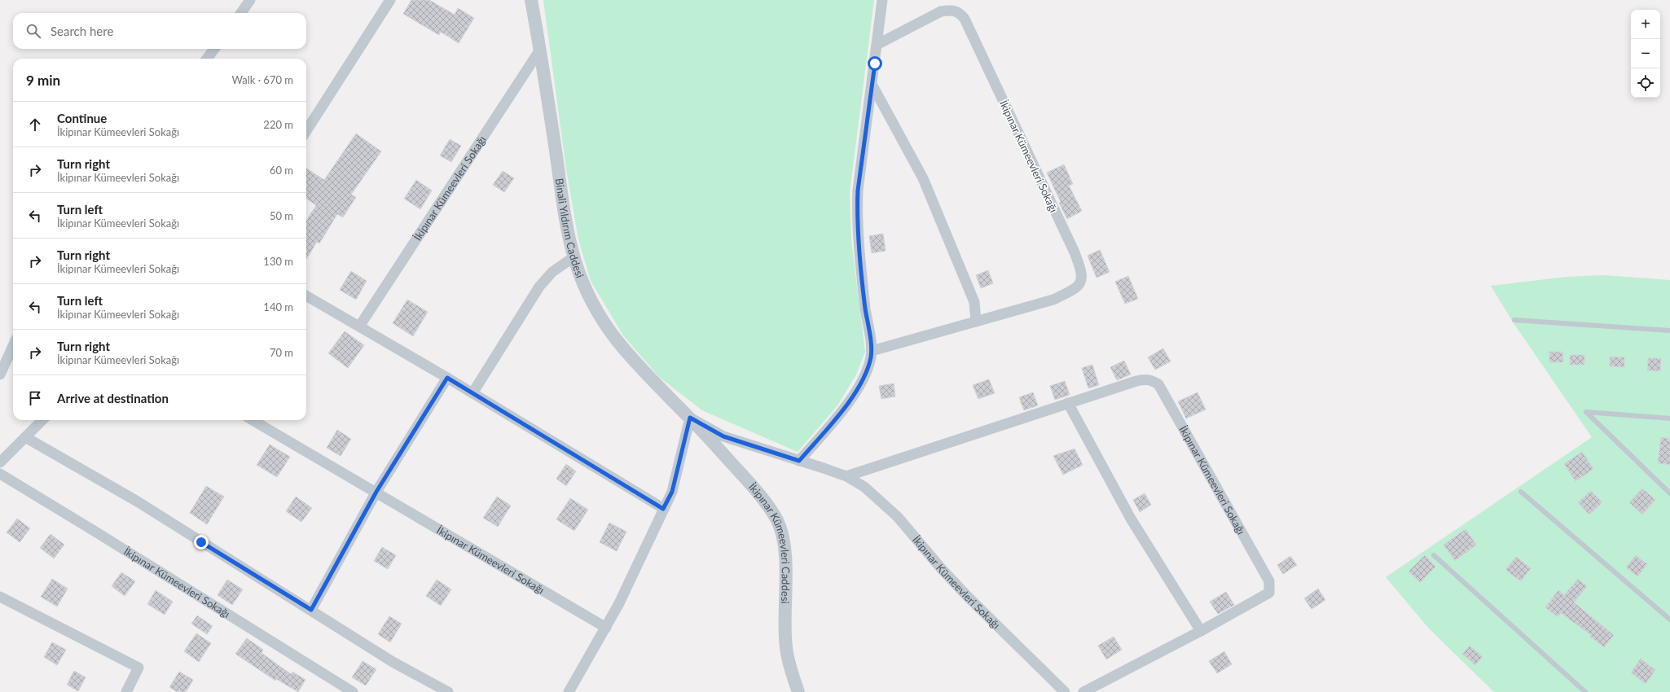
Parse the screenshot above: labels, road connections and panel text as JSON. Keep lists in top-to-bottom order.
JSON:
{
  "streets": {
    "street": ["İkipınar Kümeevleri Sokağı", "Binali Yıldırım Caddesi", "İkipınar Kümeevleri Caddesi"]
  },
  "crossings": [
    ["İkipınar Kümeevleri Sokağı", "Binali Yıldırım Caddesi"],
    ["İkipınar Kümeevleri Sokağı", "İkipınar Kümeevleri Caddesi"],
    ["Binali Yıldırım Caddesi", "İkipınar Kümeevleri Caddesi"]
  ],
  "page": {
    "map_buttons": ["+", "−"],
    "search": "Search here",
    "heading": ["9 min", "Walk · 670 m"],
    "list": [
      ["Continue", "İkipınar Kümeevleri Sokağı", "220 m"],
      ["Turn right", "İkipınar Kümeevleri Sokağı", "60 m"],
      ["Turn left", "İkipınar Kümeevleri Sokağı", "50 m"],
      ["Turn right", "İkipınar Kümeevleri Sokağı", "130 m"],
      ["Turn left", "İkipınar Kümeevleri Sokağı", "140 m"],
      ["Turn right", "İkipınar Kümeevleri Sokağı", "70 m"],
      "Arrive at destination"
    ]
  }
}
